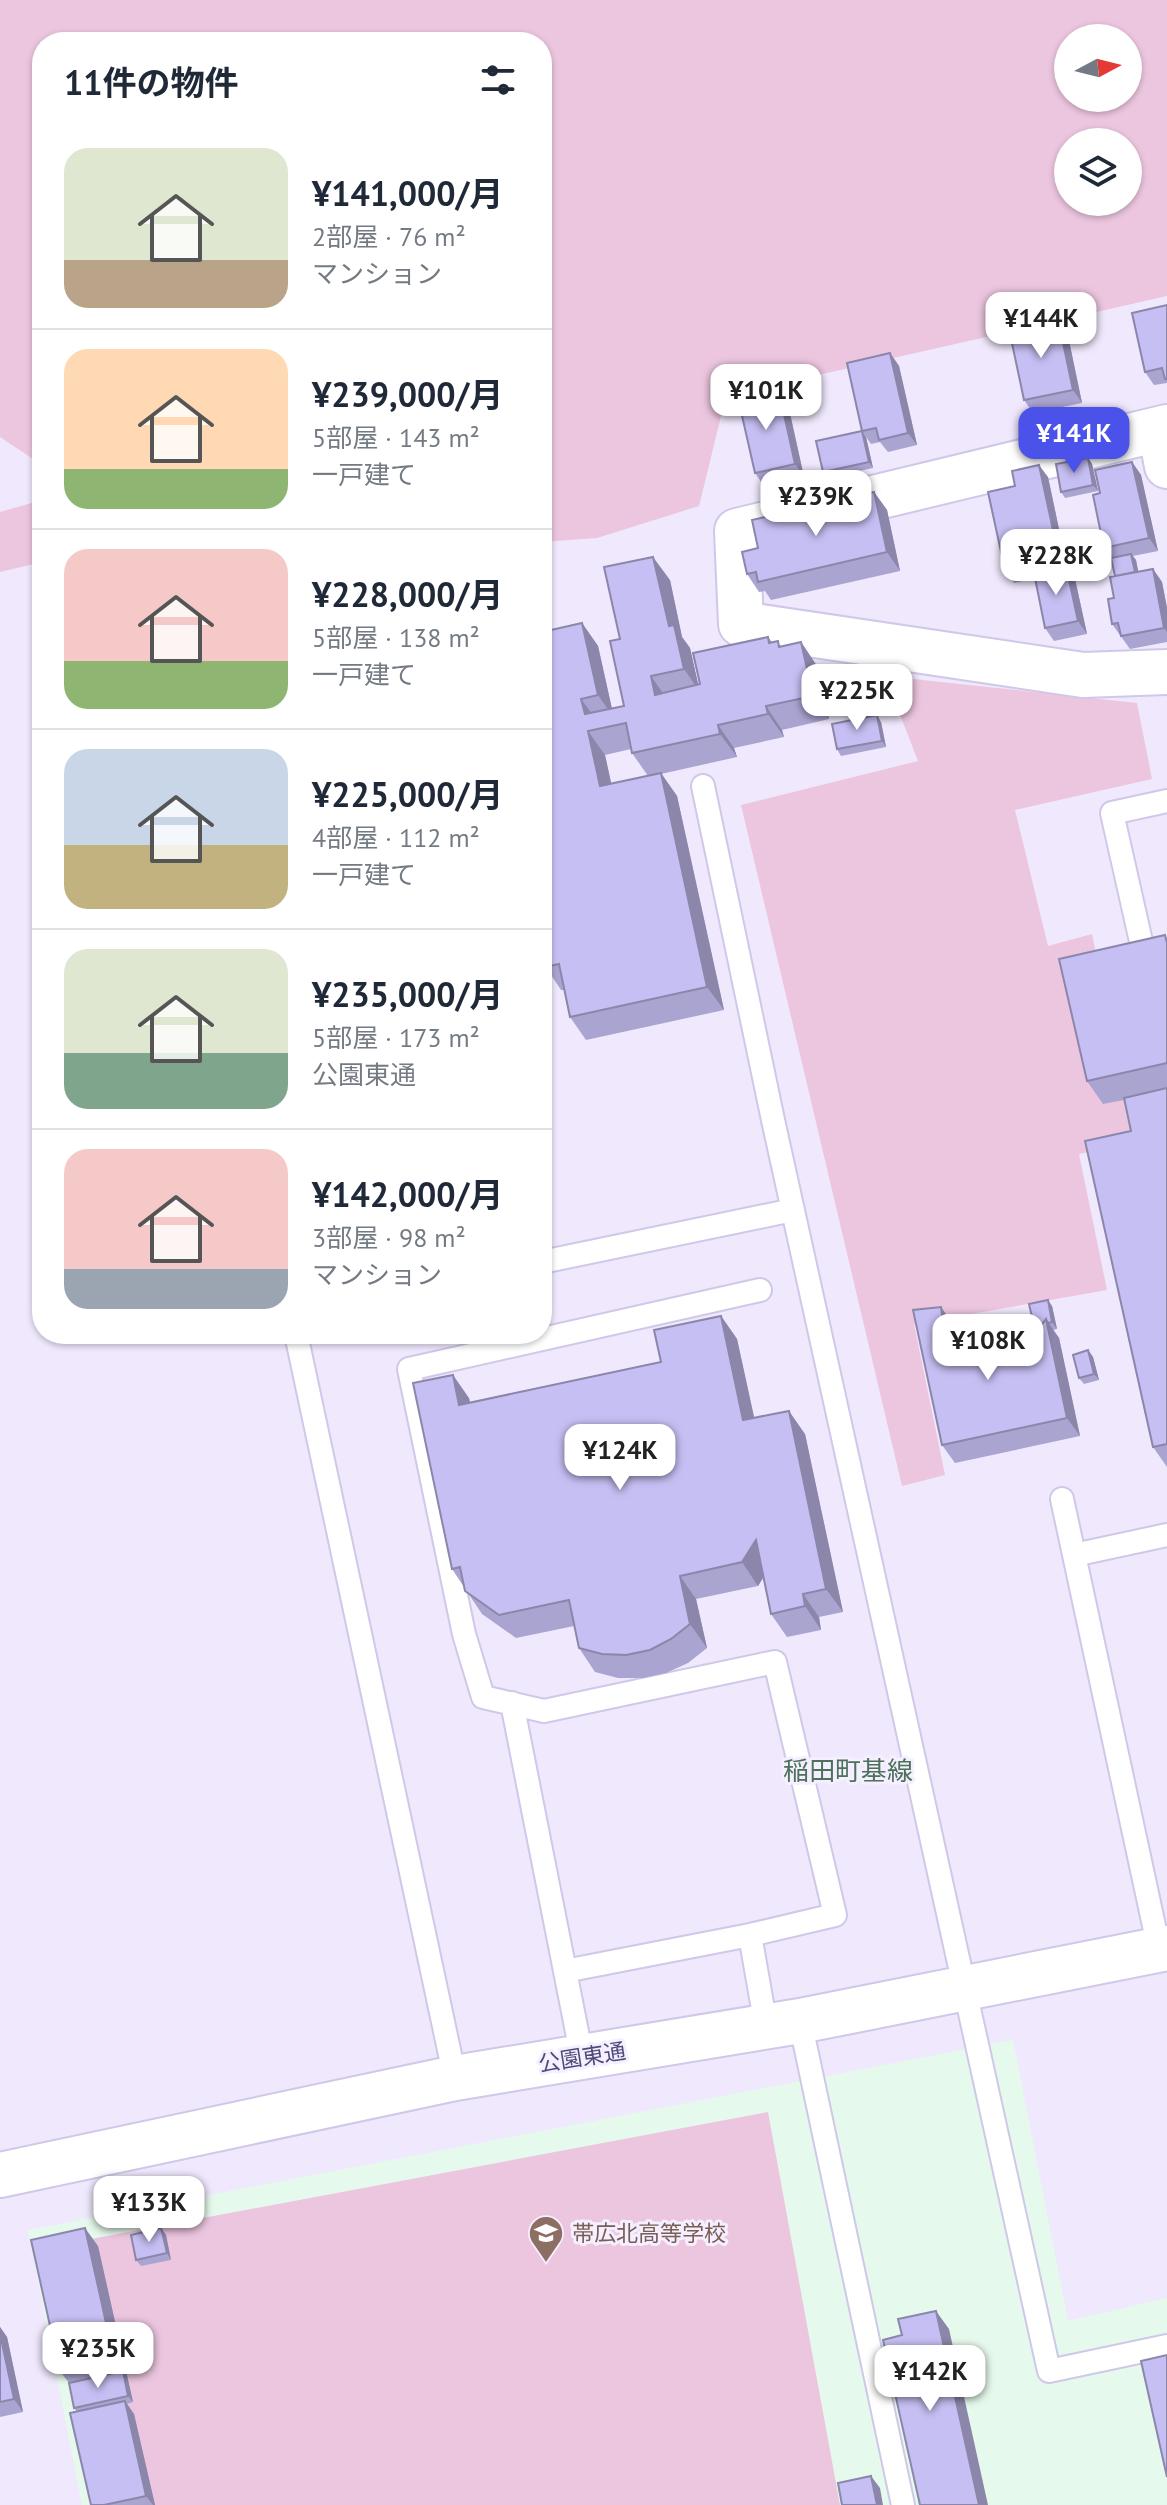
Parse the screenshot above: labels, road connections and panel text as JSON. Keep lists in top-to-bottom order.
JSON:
{
  "streets": {
    "street": ["公園東通"]
  },
  "districts": ["稲田町基線"],
  "places": {
    "school or university": ["帯広北高等学校"]
  },
  "north": "right",
  "page": {
    "heading": "11件の物件",
    "list": [
      {
        "name": "¥141,000/月",
        "note": "2部屋 · 76 m² · マンション"
      },
      {
        "name": "¥239,000/月",
        "note": "5部屋 · 143 m² · 一戸建て"
      },
      {
        "name": "¥228,000/月",
        "note": "5部屋 · 138 m² · 一戸建て"
      },
      {
        "name": "¥225,000/月",
        "note": "4部屋 · 112 m² · 一戸建て"
      },
      {
        "name": "¥235,000/月",
        "note": "5部屋 · 173 m² · 公園東通"
      },
      {
        "name": "¥142,000/月",
        "note": "3部屋 · 98 m² · マンション"
      }
    ],
    "price": [
      "¥144K",
      "¥101K",
      "¥141K",
      "¥239K",
      "¥228K",
      "¥225K",
      "¥108K",
      "¥124K",
      "¥133K",
      "¥235K",
      "¥142K"
    ]
  }
}
